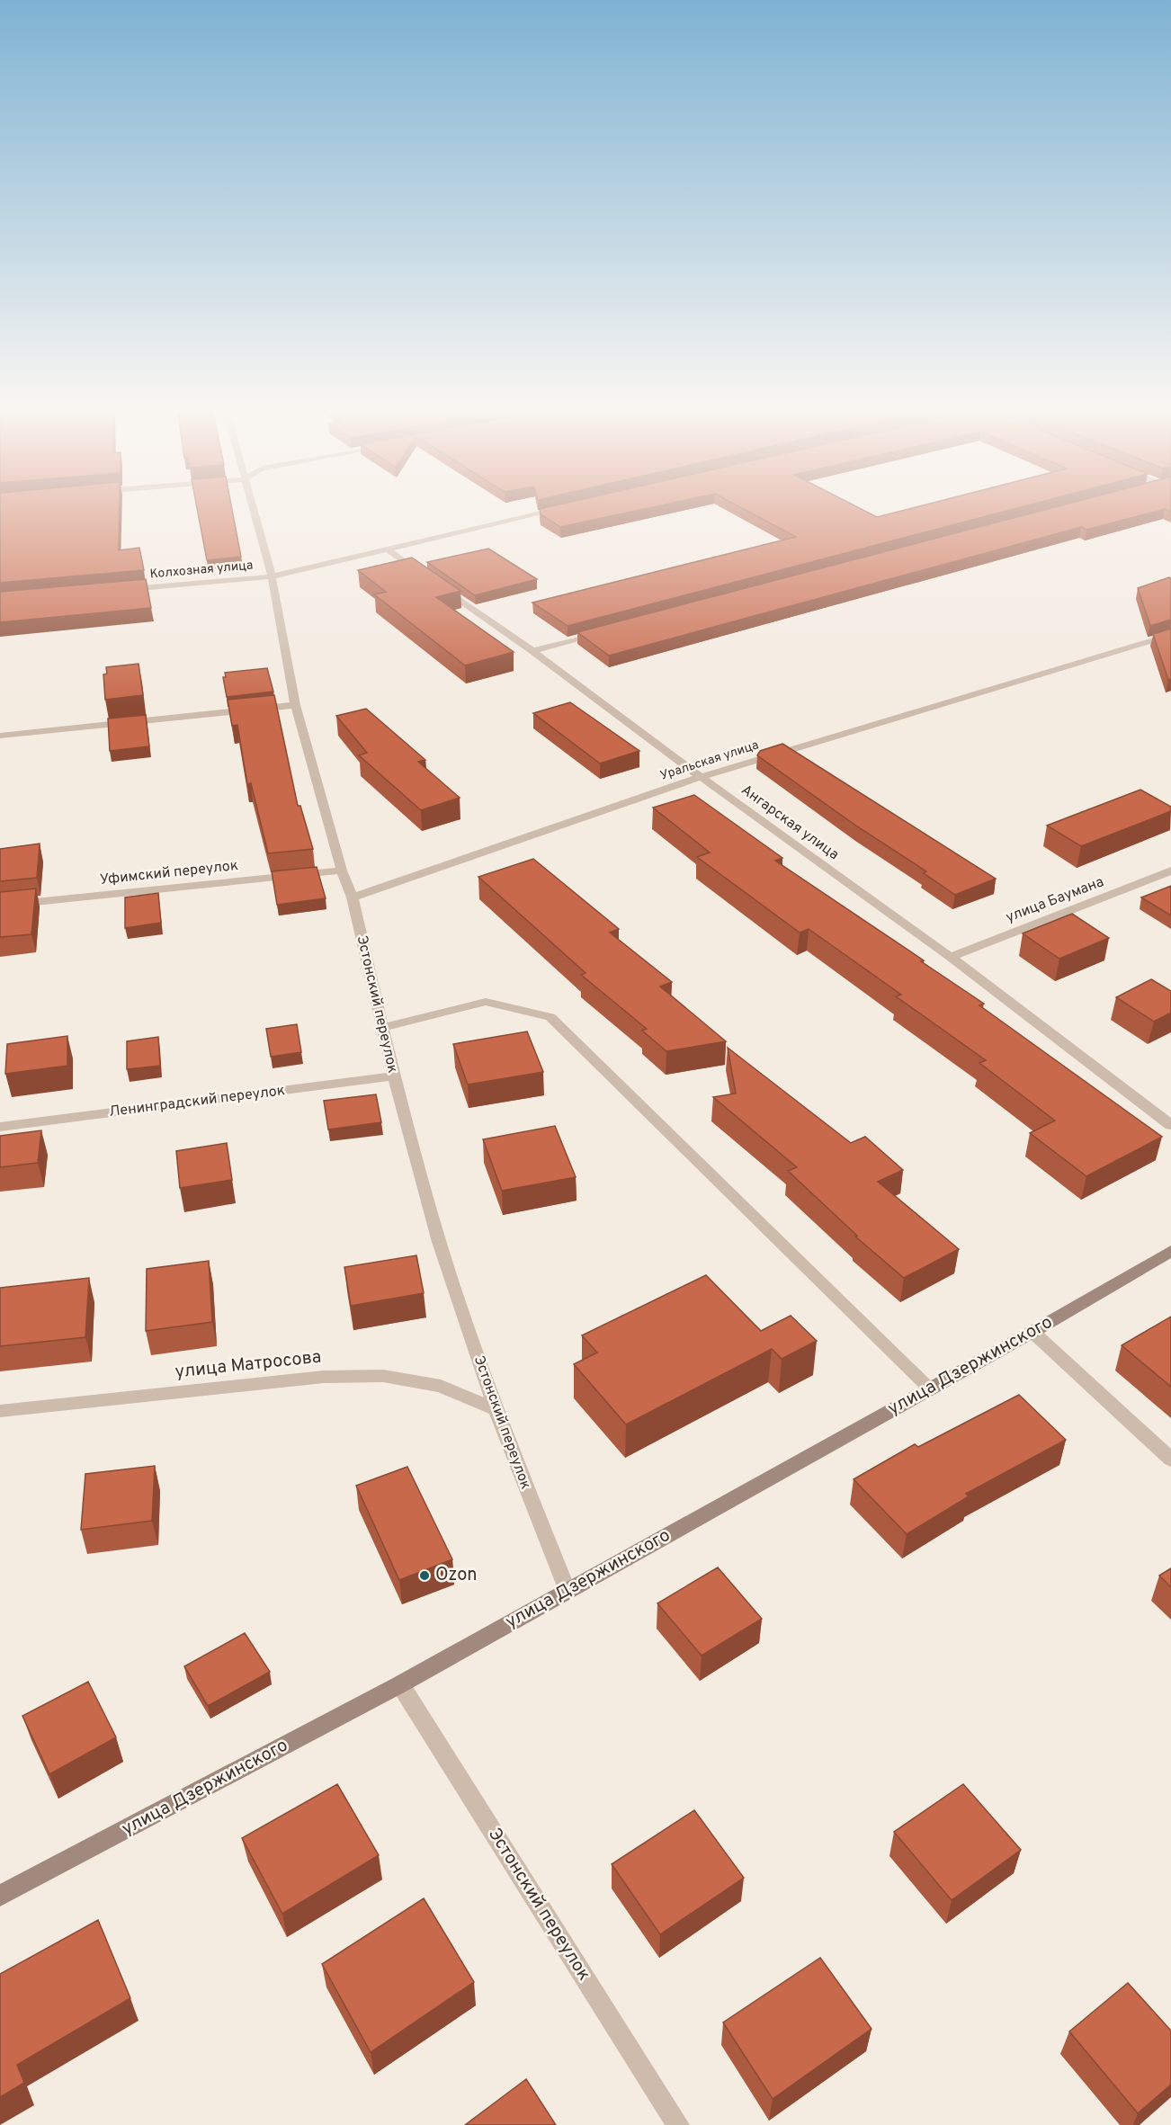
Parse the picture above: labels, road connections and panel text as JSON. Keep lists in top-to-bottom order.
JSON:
{
  "streets": {
    "street": [
      "Колхозная улица",
      "Уральская улица",
      "Ангарская улица",
      "Уфимский переулок",
      "улица Баумана",
      "Эстонский переулок",
      "Ленинградский переулок",
      "улица Матросова",
      "улица Дзержинского"
    ]
  },
  "crossings": [
    ["Колхозная улица", "Ангарская улица"],
    ["Колхозная улица", "Эстонский переулок"],
    ["Уральская улица", "Ангарская улица"],
    ["Уральская улица", "Эстонский переулок"],
    ["Ангарская улица", "улица Баумана"],
    ["Уфимский переулок", "Эстонский переулок"],
    ["Эстонский переулок", "Ленинградский переулок"],
    ["Эстонский переулок", "улица Матросова"],
    ["Эстонский переулок", "улица Дзержинского"]
  ],
  "places": ["Ozon"]
}
